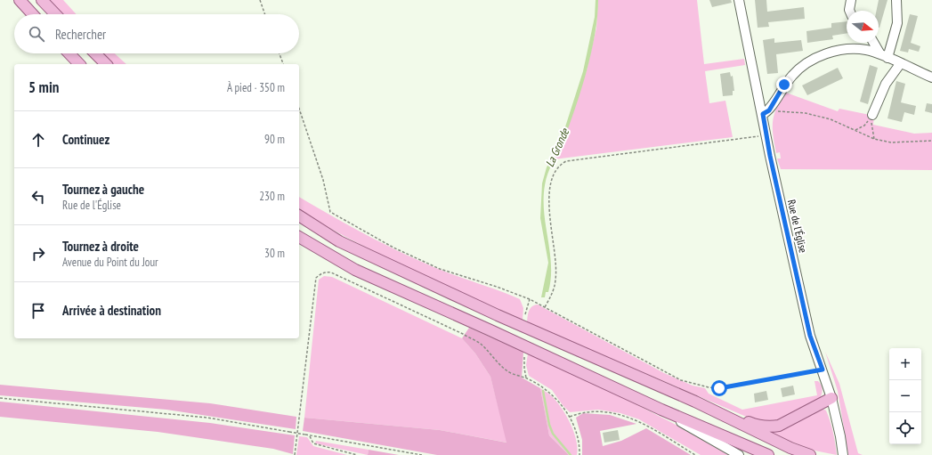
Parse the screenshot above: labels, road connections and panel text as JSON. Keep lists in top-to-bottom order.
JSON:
{
  "streets": {
    "street": ["Rue de l'Église"]
  },
  "water": ["La Gronde"],
  "north": "right",
  "page": {
    "search": "Rechercher",
    "heading": ["5 min", "À pied · 350 m"],
    "list": [
      ["Continuez", "90 m"],
      ["Tournez à gauche", "Rue de l'Église", "230 m"],
      ["Tournez à droite", "Avenue du Point du Jour", "30 m"],
      "Arrivée à destination"
    ],
    "map_buttons": ["+", "−"]
  }
}
